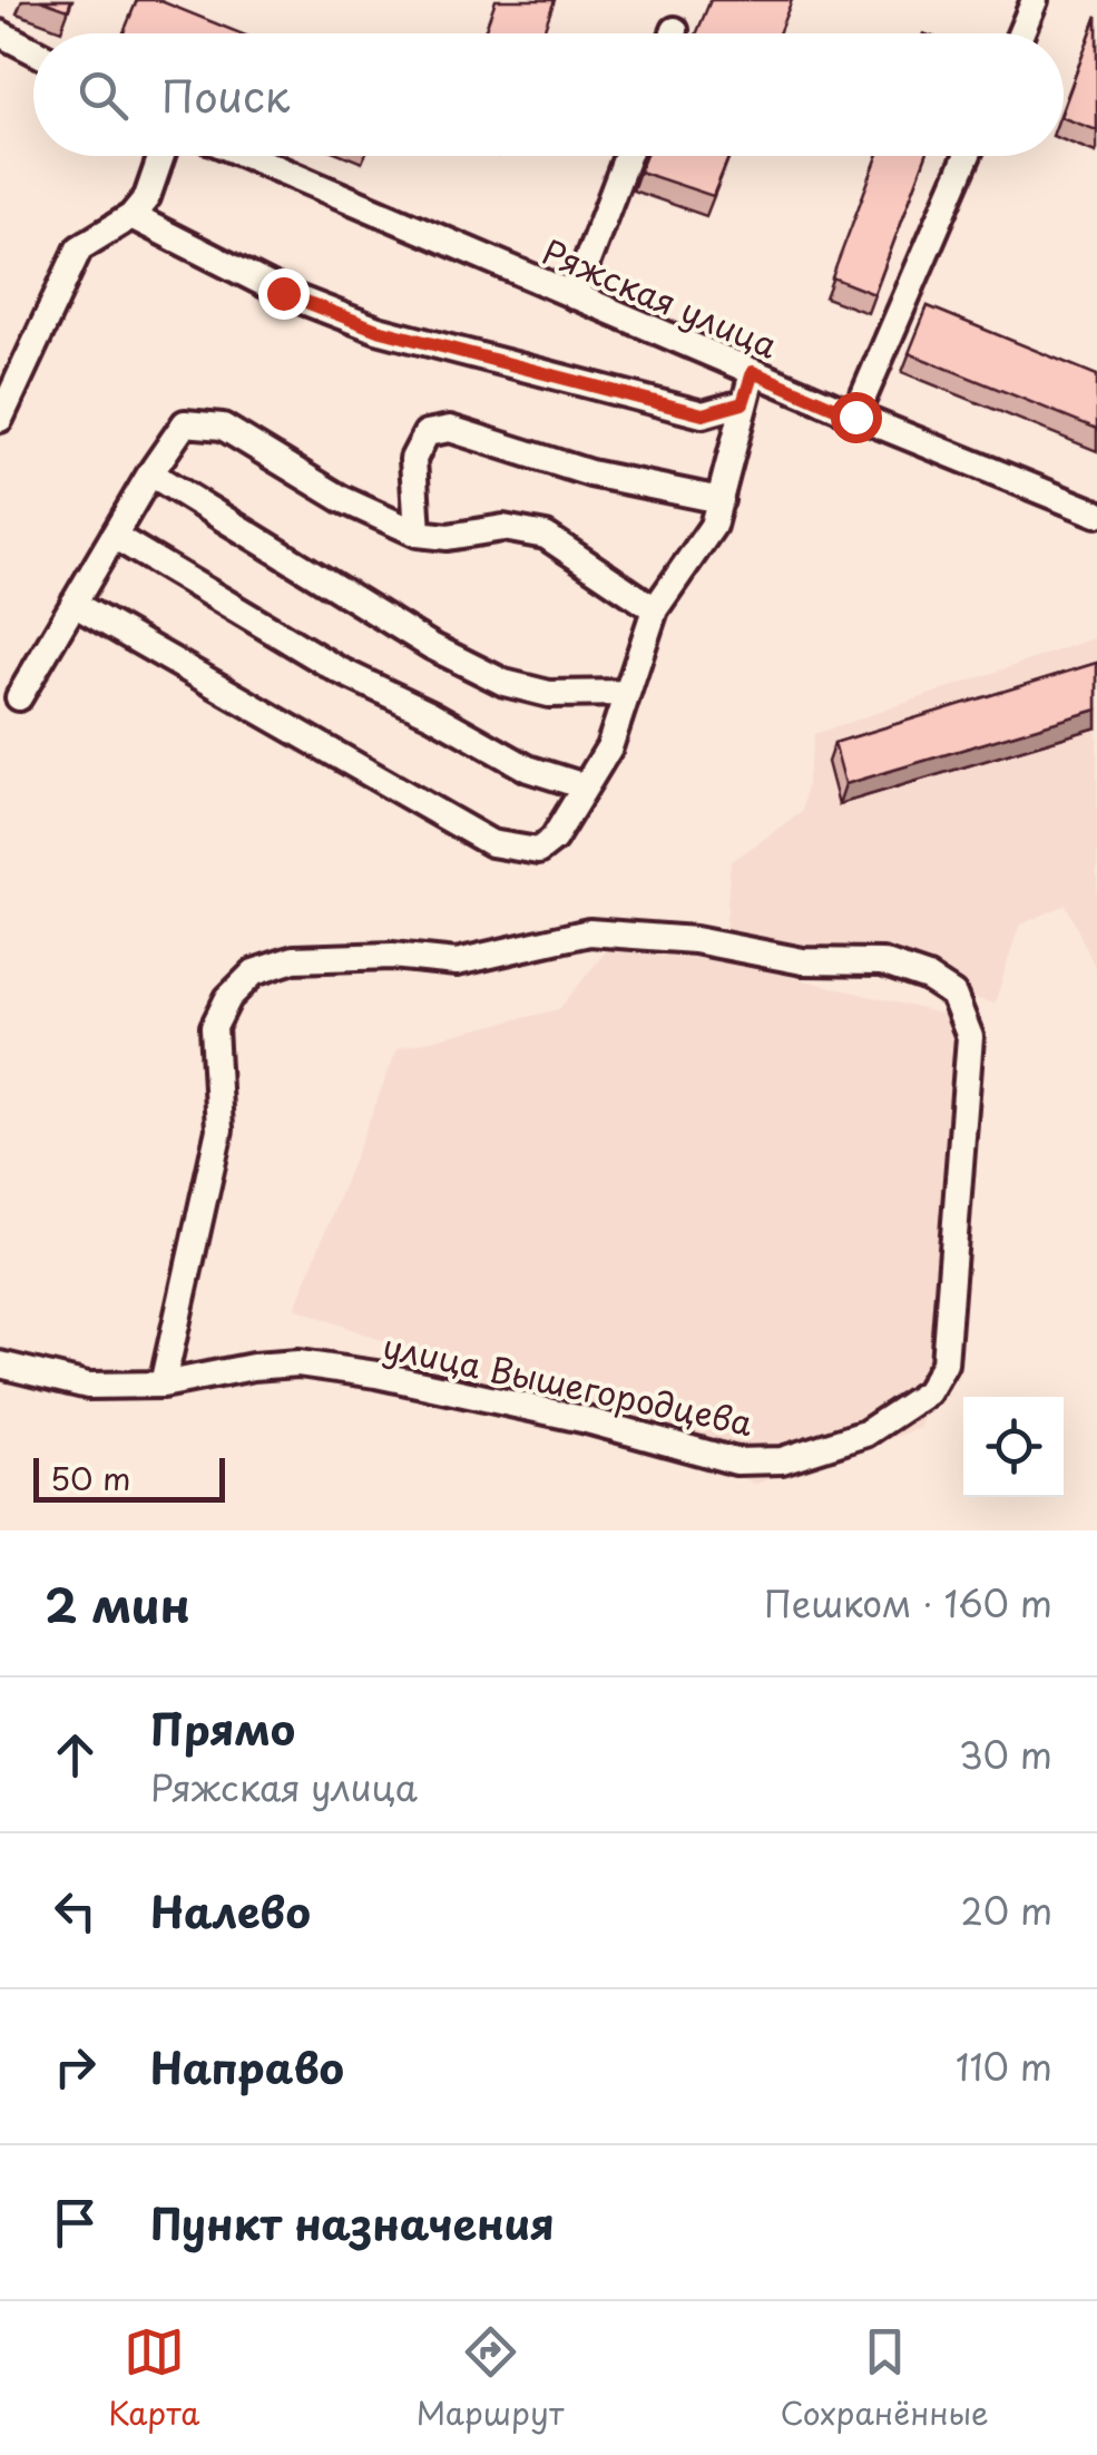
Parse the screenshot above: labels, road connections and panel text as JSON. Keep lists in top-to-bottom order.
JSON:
{
  "streets": {
    "street": ["Ряжская улица", "улица Вышегородцева"]
  },
  "scale_bar": "50 m",
  "page": {
    "search": "Поиск",
    "scale": "50 m",
    "heading": ["2 мин", "Пешком · 160 m"],
    "list": [
      ["Прямо", "Ряжская улица", "30 m"],
      ["Налево", "20 m"],
      ["Направо", "110 m"],
      "Пункт назначения"
    ],
    "nav": ["Карта", "Маршрут", "Сохранённые"]
  }
}
